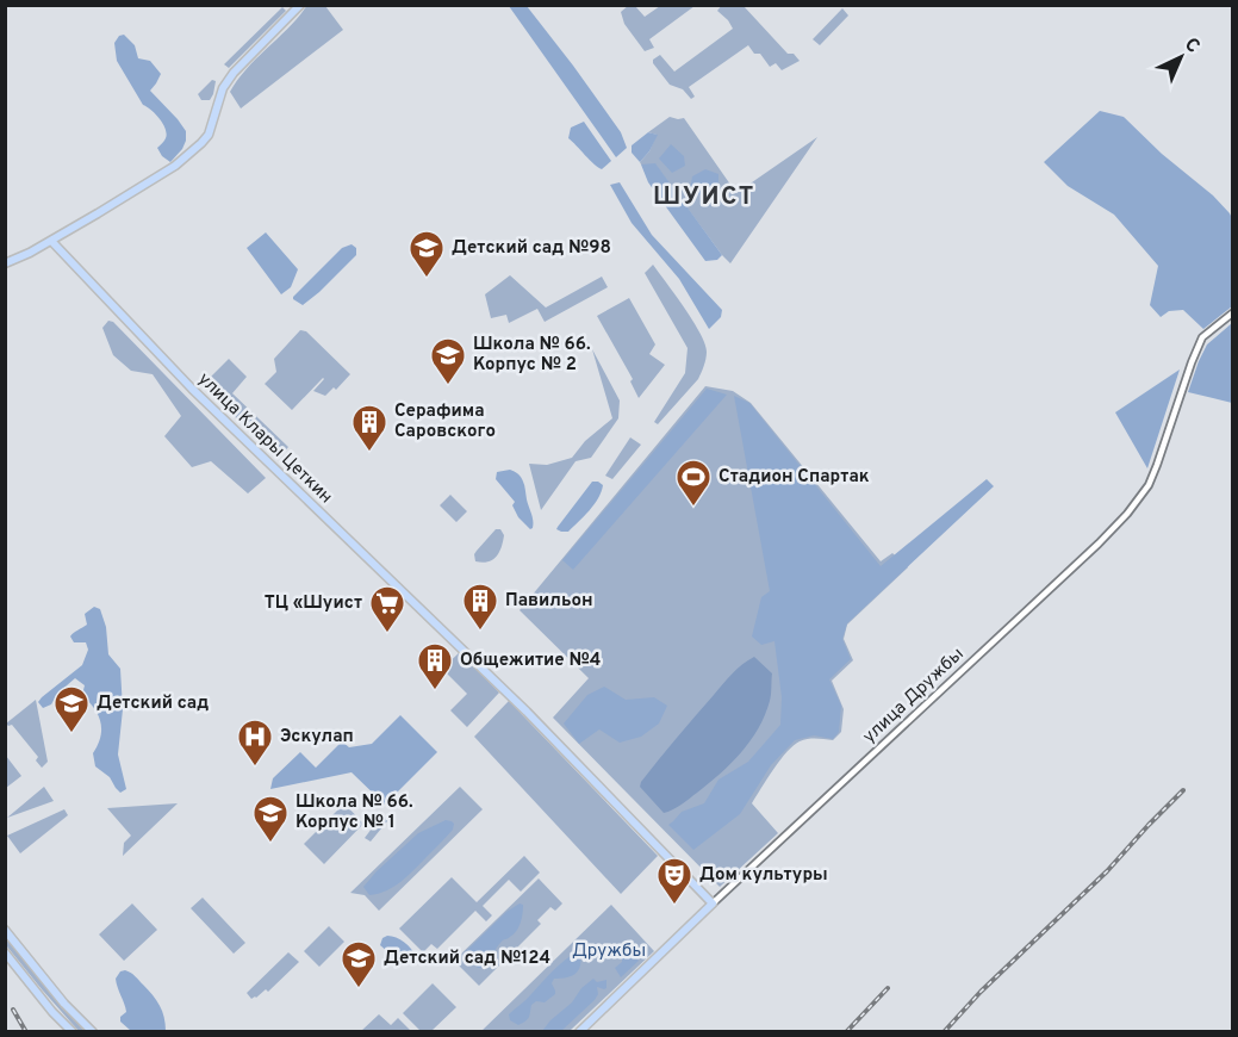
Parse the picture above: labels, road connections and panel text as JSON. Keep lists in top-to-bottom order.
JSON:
{
  "streets": {
    "main road": ["улица Клары Цеткин", "улица Дружбы"]
  },
  "crossings": [
    ["улица Клары Цеткин", "улица Дружбы"]
  ],
  "districts": ["ШУИСТ"],
  "parks": ["Дружбы"],
  "places": {
    "school or university": [
      "Детский сад №98",
      "Школа № 66. Корпус № 2",
      "Детский сад",
      "Школа № 66. Корпус № 1",
      "Детский сад №124"
    ],
    "building": ["Серафима Саровского", "Павильон", "Общежитие №4"],
    "sports": ["Стадион Спартак"],
    "supermarket": ["ТЦ «Шуист"],
    "hospital": ["Эскулап"],
    "theatre": ["Дом культуры"]
  },
  "north": "top right"
}
